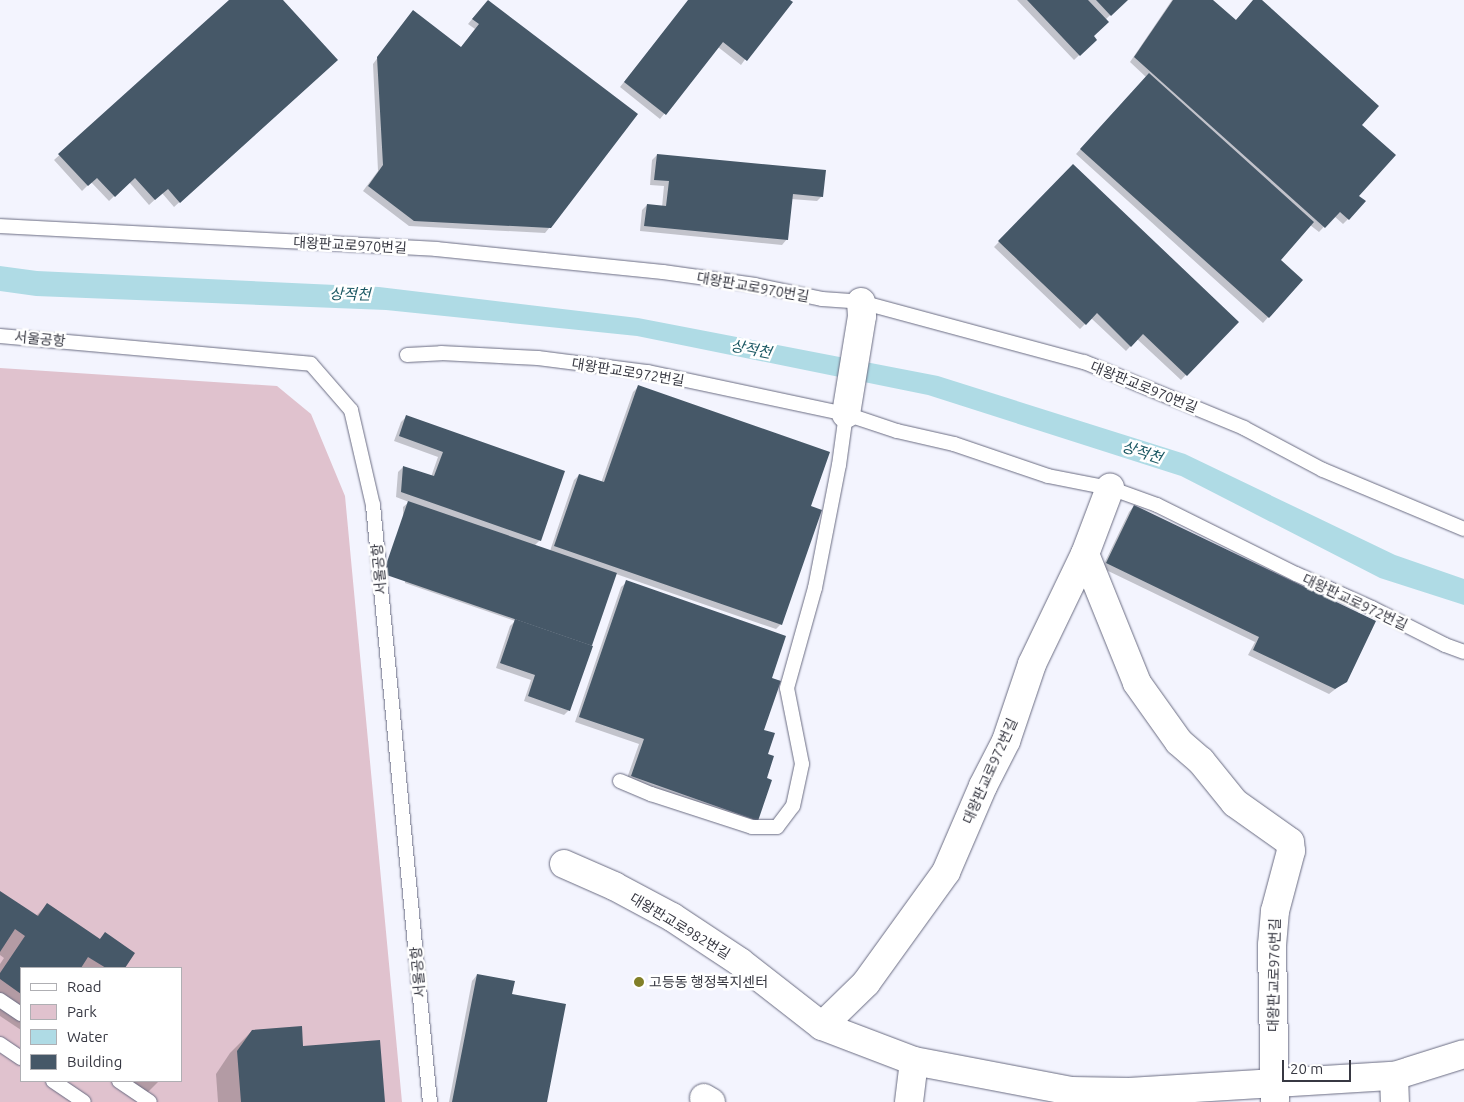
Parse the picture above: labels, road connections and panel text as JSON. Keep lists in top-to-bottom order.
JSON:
{
  "streets": {
    "street": ["대왕판교로972번길", "대왕판교로982번길", "대왕판교로976번길"],
    "lane": ["대왕판교로970번길", "서울공항"]
  },
  "crossings": [
    ["대왕판교로972번길", "대왕판교로982번길"],
    ["대왕판교로972번길", "대왕판교로976번길"],
    ["대왕판교로982번길", "대왕판교로976번길"]
  ],
  "water": ["상적천"],
  "places": ["고등동 행정복지센터"],
  "legend": [
    "Road",
    "Park",
    "Water",
    "Building"
  ],
  "scale_bar": "20 m"
}
